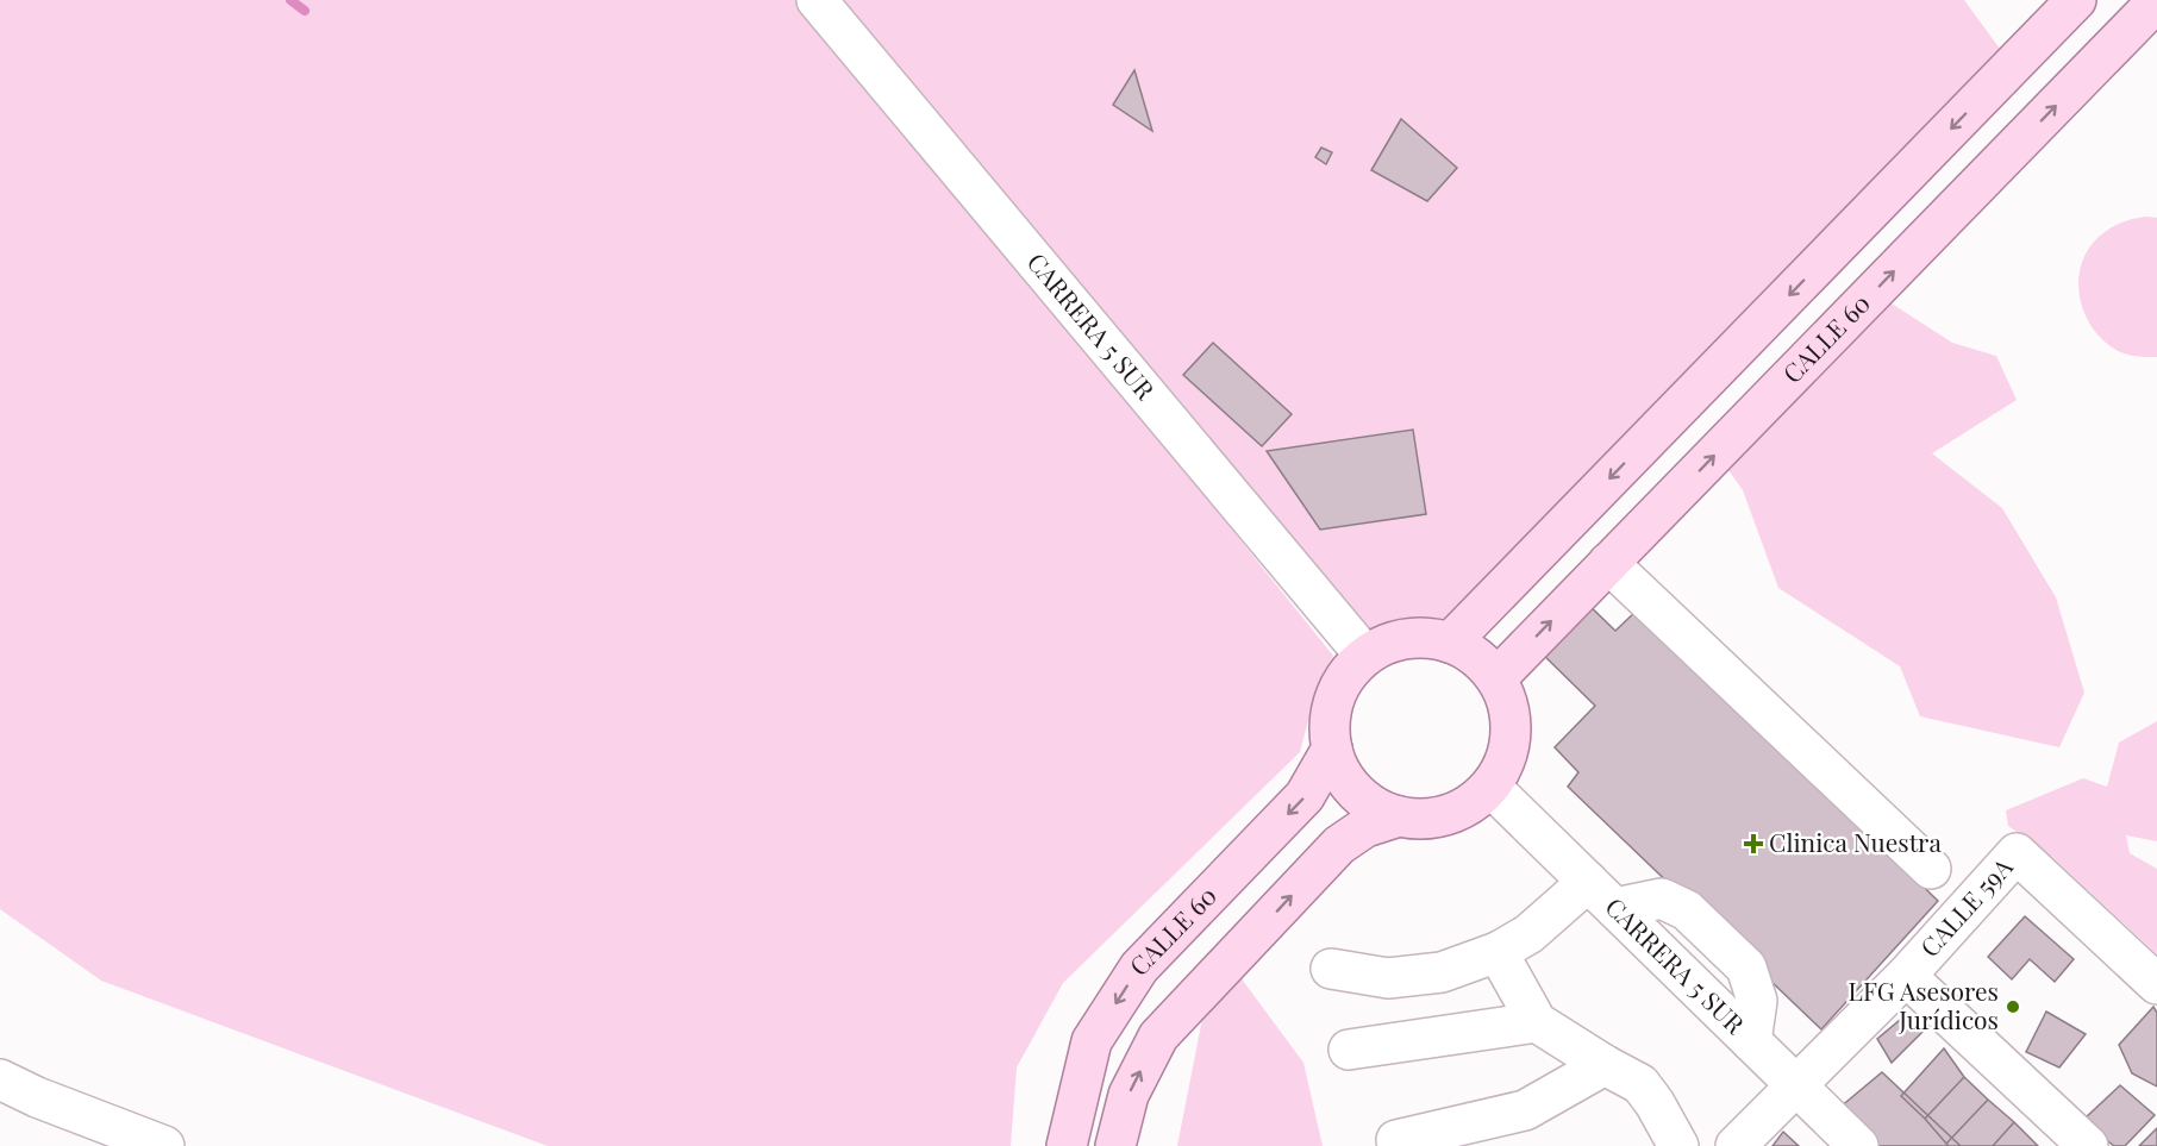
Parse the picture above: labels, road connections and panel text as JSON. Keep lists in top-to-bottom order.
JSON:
{
  "streets": {
    "main road": ["CALLE 60"],
    "street": ["CARRERA 5 SUR", "CALLE 59A"]
  },
  "crossings": [
    ["CARRERA 5 SUR", "CALLE 60"],
    ["CARRERA 5 SUR", "CALLE 59A"]
  ],
  "places": {
    "health": ["Clinica Nuestra"],
    "other": ["LFG Asesores Jurídicos"]
  }
}
